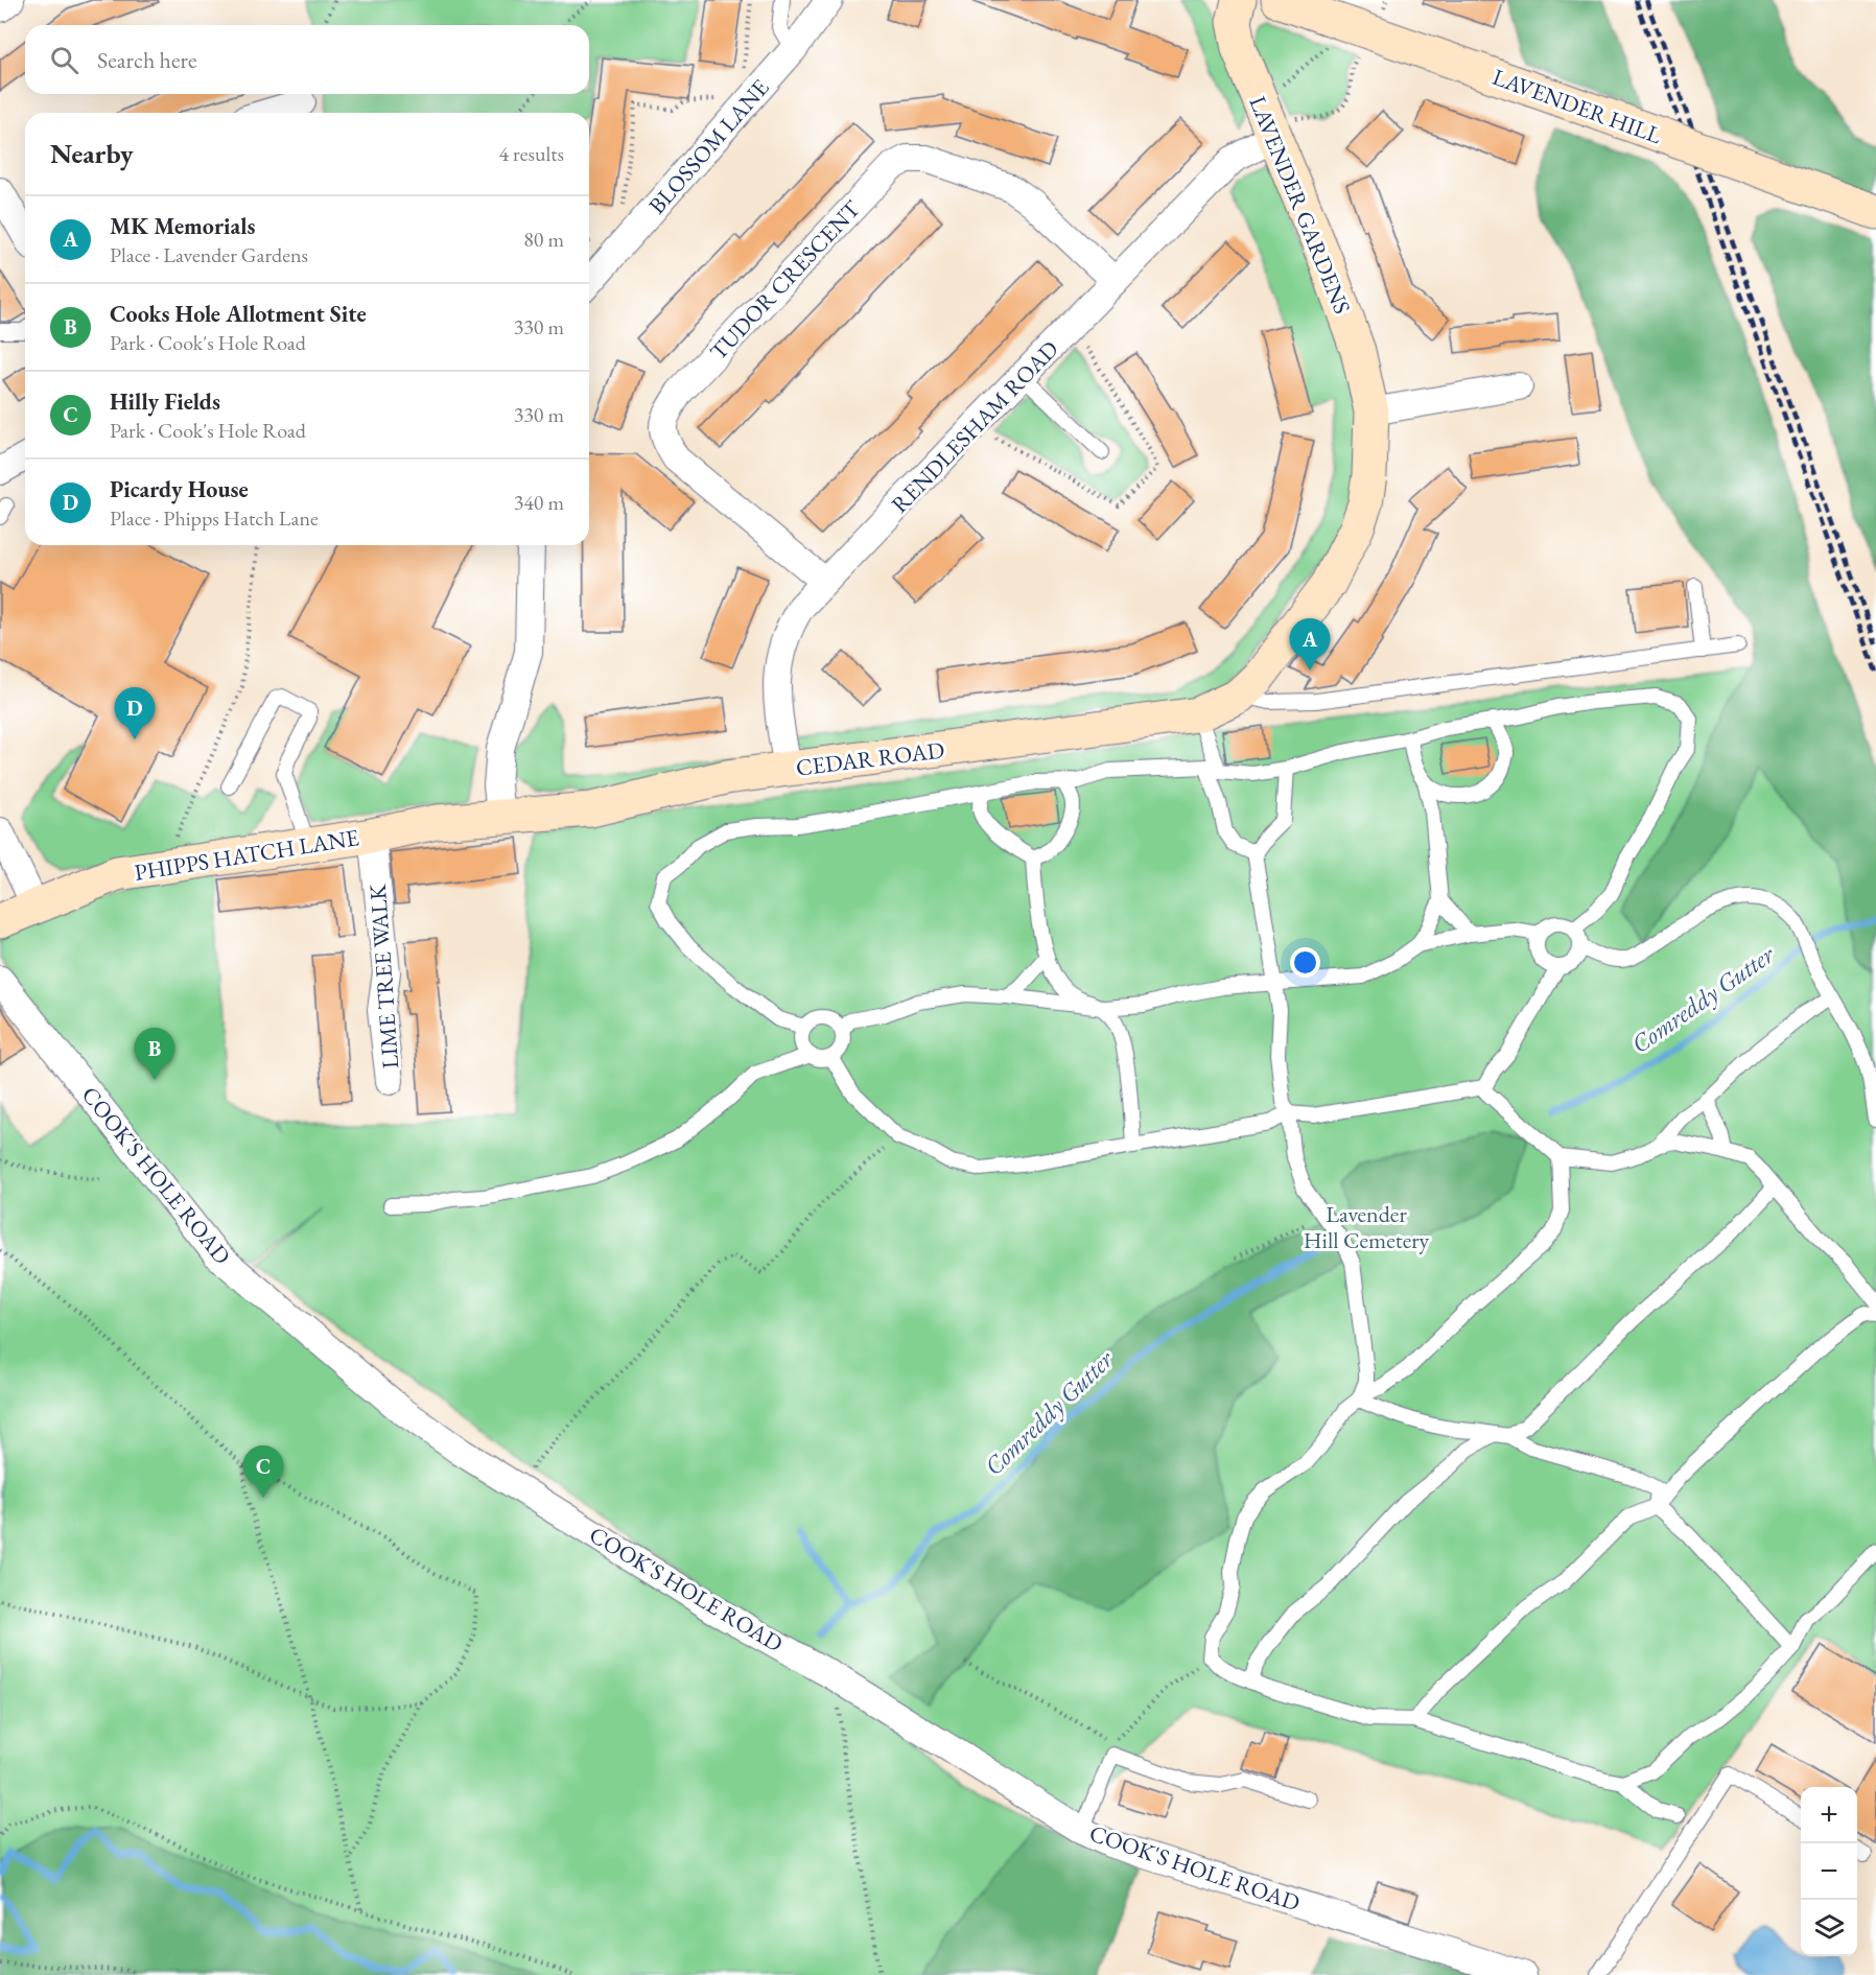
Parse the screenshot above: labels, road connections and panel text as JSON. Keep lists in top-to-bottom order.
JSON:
{
  "streets": {
    "street": [
      "LAVENDER HILL",
      "BLOSSOM LANE",
      "LAVENDER GARDENS",
      "TUDOR CRESCENT",
      "RENDLESHAM ROAD",
      "CEDAR ROAD",
      "PHIPPS HATCH LANE",
      "LIME TREE WALK",
      "COOK'S HOLE ROAD"
    ]
  },
  "crossings": [
    ["LAVENDER GARDENS", "RENDLESHAM ROAD"],
    ["LAVENDER GARDENS", "CEDAR ROAD"],
    ["TUDOR CRESCENT", "RENDLESHAM ROAD"],
    ["RENDLESHAM ROAD", "CEDAR ROAD"],
    ["CEDAR ROAD", "PHIPPS HATCH LANE"],
    ["PHIPPS HATCH LANE", "LIME TREE WALK"]
  ],
  "water": ["Comreddy Gutter"],
  "parks": ["Lavender Hill Cemetery"],
  "page": {
    "search": "Search here",
    "heading": ["Nearby", "4 results"],
    "list": [
      {
        "mark": "A",
        "name": "MK Memorials",
        "note": "Place · Lavender Gardens",
        "value": "80 m"
      },
      {
        "mark": "B",
        "name": "Cooks Hole Allotment Site",
        "note": "Park · Cook's Hole Road",
        "value": "330 m"
      },
      {
        "mark": "C",
        "name": "Hilly Fields",
        "note": "Park · Cook's Hole Road",
        "value": "330 m"
      },
      {
        "mark": "D",
        "name": "Picardy House",
        "note": "Place · Phipps Hatch Lane",
        "value": "340 m"
      }
    ],
    "pins": [
      "A",
      "D",
      "B",
      "C"
    ],
    "map_buttons": ["+", "−"]
  }
}
